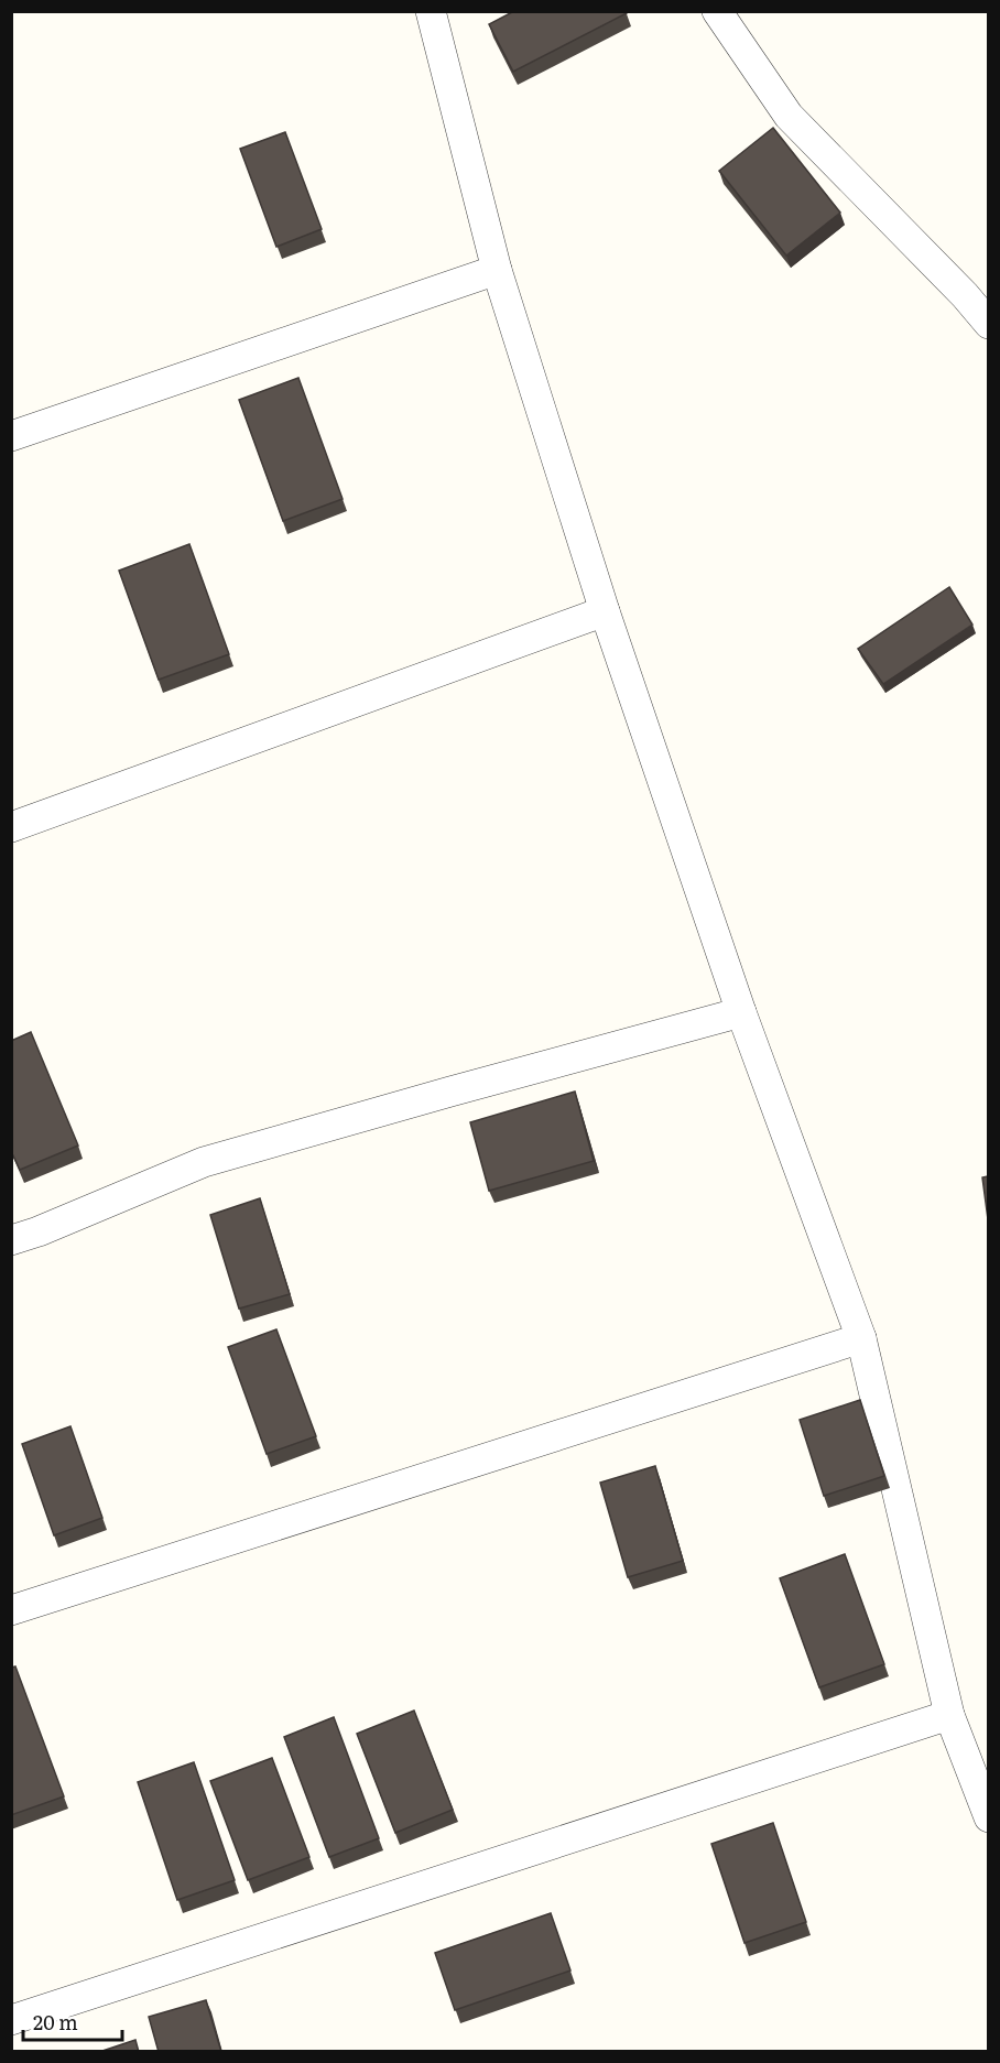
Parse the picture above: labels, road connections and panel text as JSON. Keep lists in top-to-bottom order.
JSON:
{
  "scale_bar": "20 m"
}
